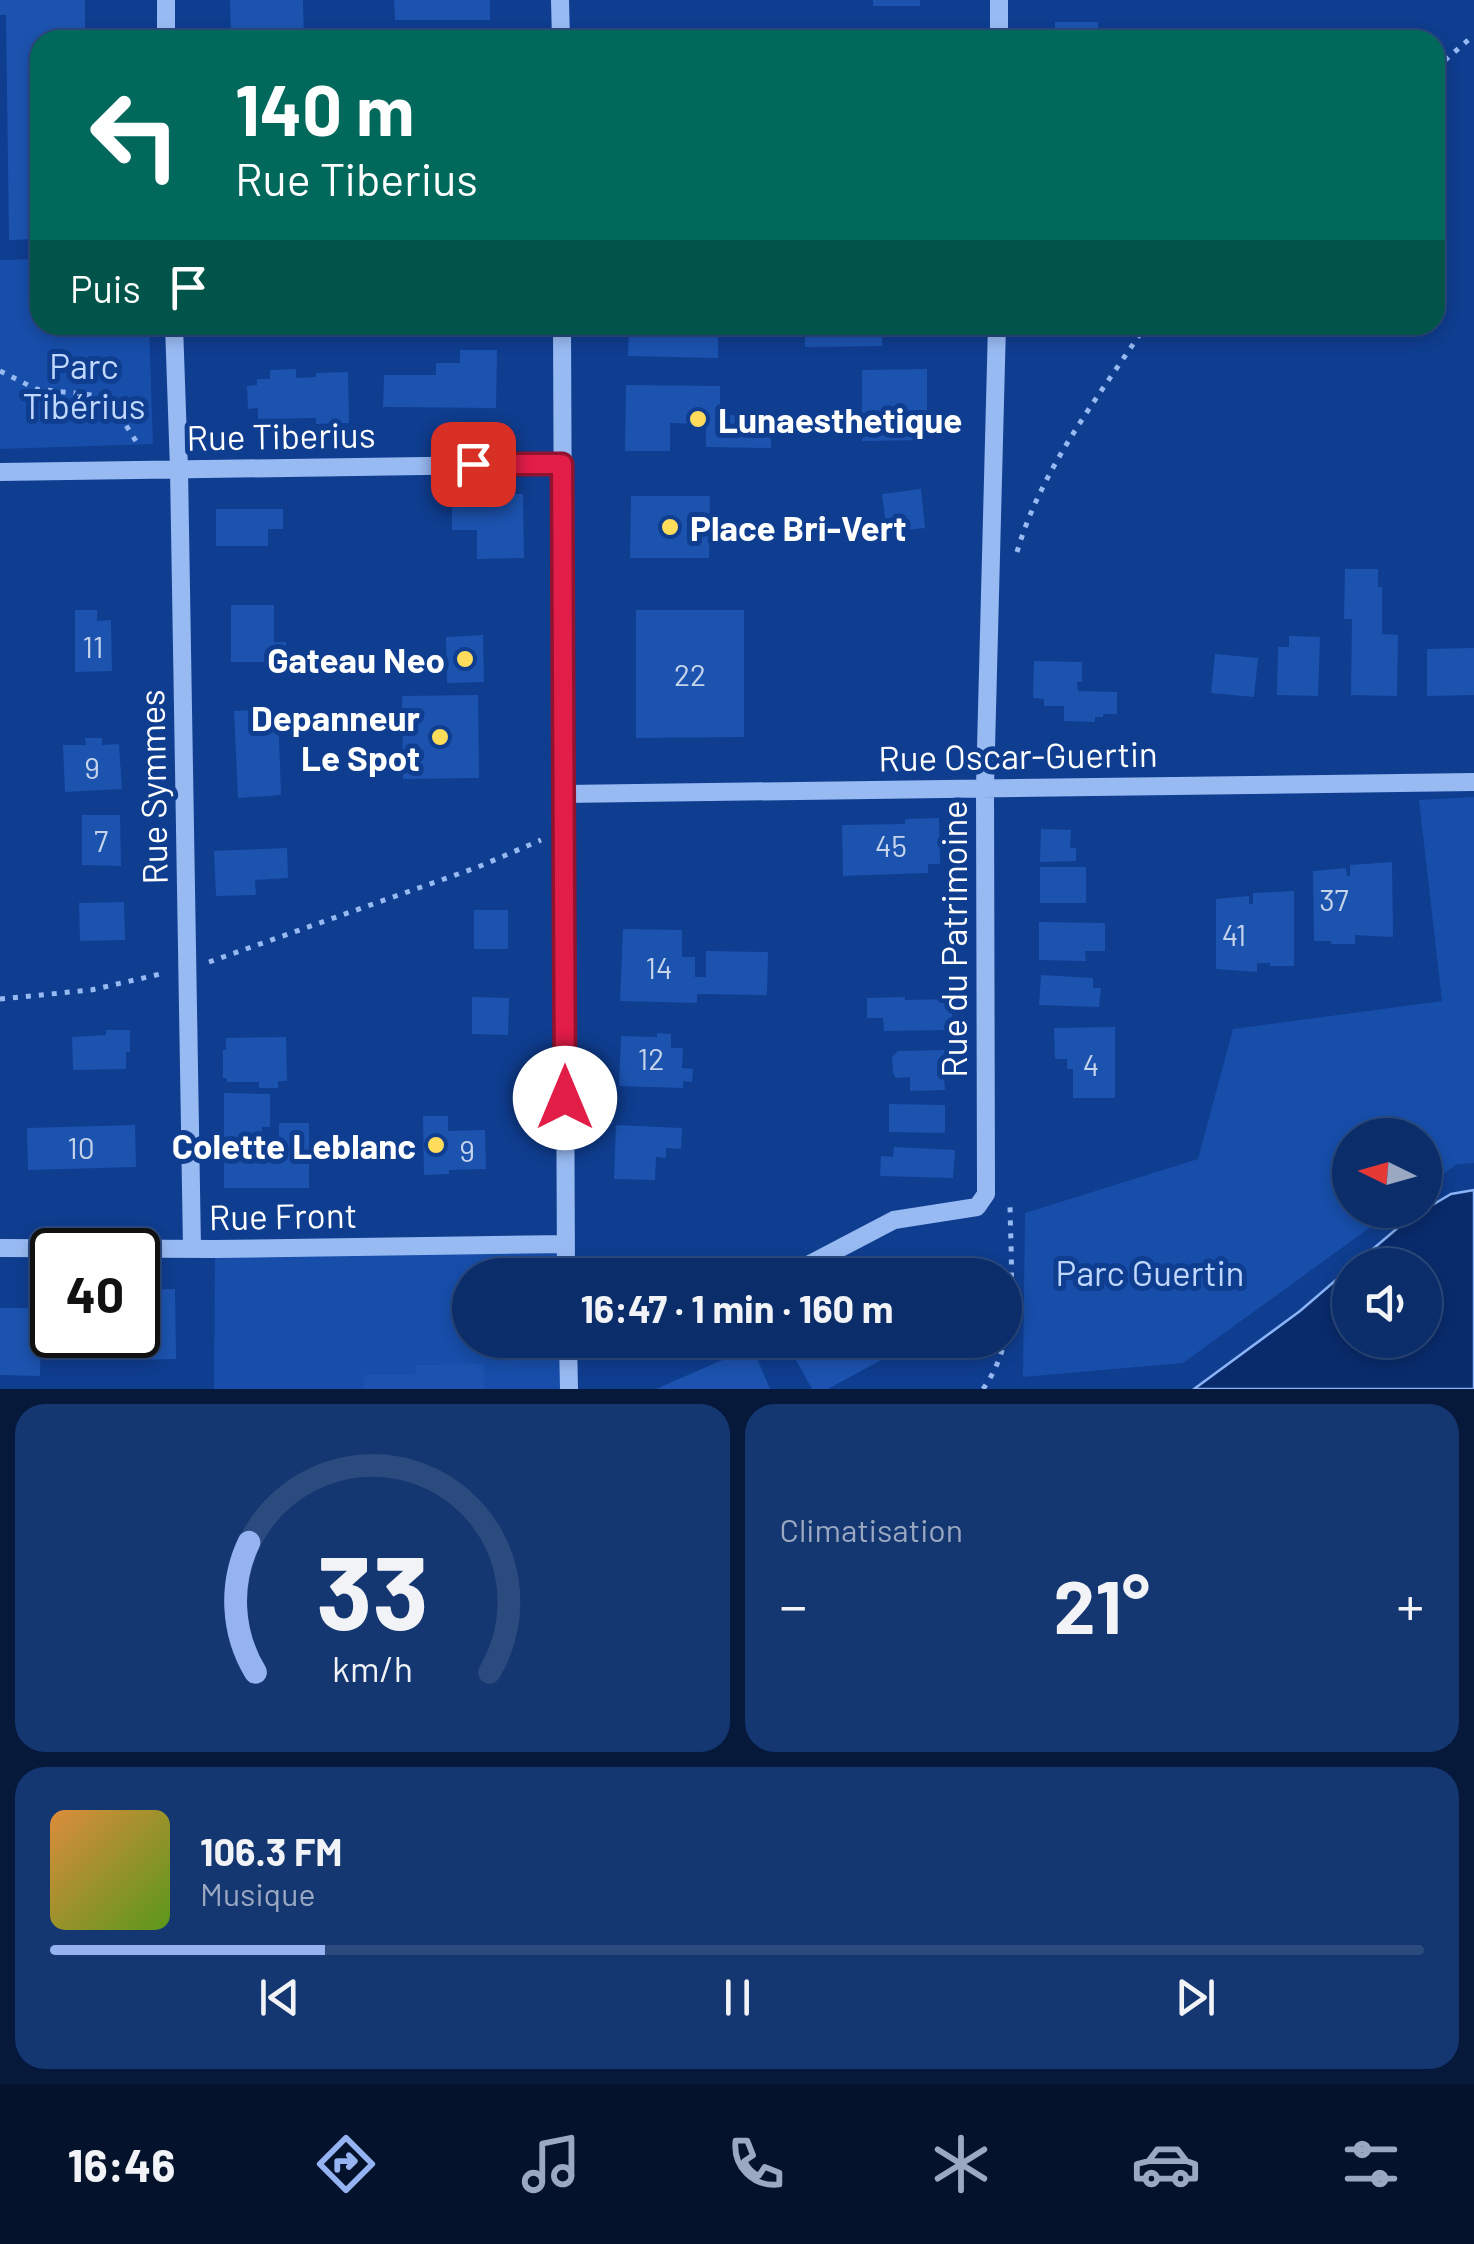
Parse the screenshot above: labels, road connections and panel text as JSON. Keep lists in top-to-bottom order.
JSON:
{
  "streets": {
    "street": [
      "Rue Tiberius",
      "Rue Oscar-Guertin",
      "Rue Symmes",
      "Rue du Patrimoine",
      "Rue Front"
    ]
  },
  "crossings": [
    ["Rue Tiberius", "Rue Symmes"],
    ["Rue Oscar-Guertin", "Rue du Patrimoine"],
    ["Rue Symmes", "Rue Front"]
  ],
  "parks": ["Parc Tibérius", "Parc Guertin"],
  "places": [
    "Lunaesthetique",
    "Place Bri-Vert",
    "Gateau Neo",
    "Depanneur Le Spot",
    "Colette Leblanc"
  ],
  "house_numbers": [
    "11",
    "22",
    "9",
    "7",
    "45",
    "37",
    "41",
    "14",
    "12",
    "4",
    "10",
    "9"
  ],
  "north": "left",
  "page": {
    "turn": ["140 m", "Rue Tiberius"],
    "then": "Puis",
    "limit": "40",
    "trip": "16:47 · 1 min · 160 m",
    "tile": "Climatisation",
    "heat": ["−", "21°", "+"],
    "song": ["106.3 FM", "Musique"],
    "tabs": "16:46",
    "gauge": ["33", "km/h"]
  }
}
